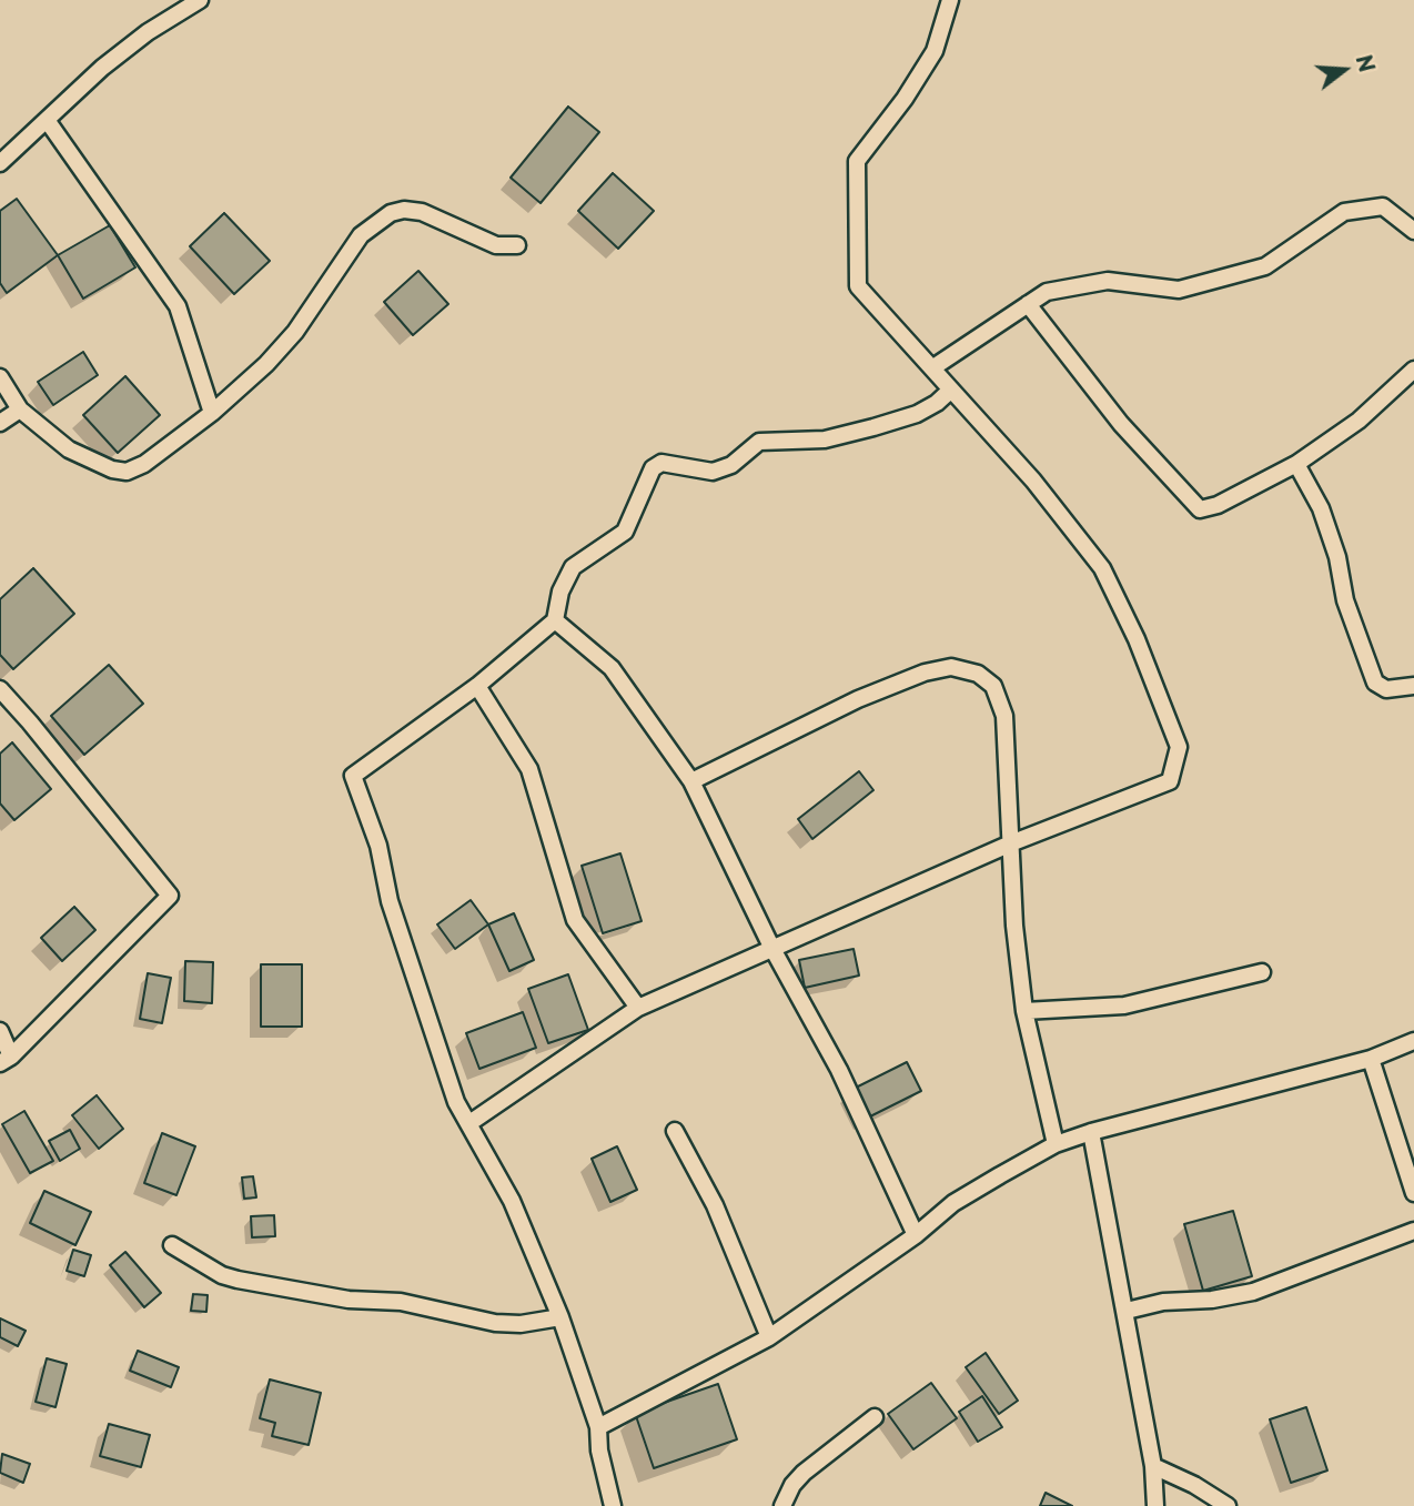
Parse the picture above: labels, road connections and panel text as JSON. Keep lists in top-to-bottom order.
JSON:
{
  "north": "right"
}
